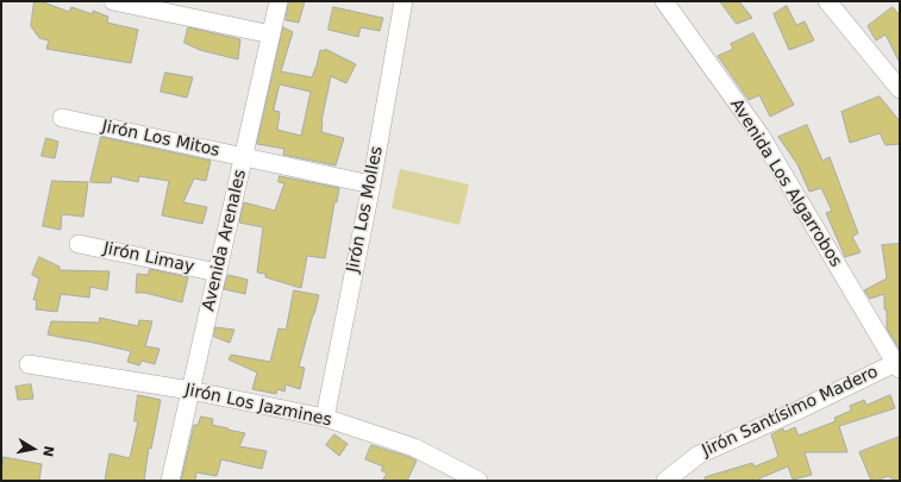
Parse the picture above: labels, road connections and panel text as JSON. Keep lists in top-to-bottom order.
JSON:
{
  "streets": {
    "street": [
      "Jirón Los Mitos",
      "Avenida Los Algarrobos",
      "Jirón Los Molles",
      "Avenida Arenales",
      "Jirón Limay",
      "Jirón Los Jazmines",
      "Jirón Santísimo Madero"
    ]
  },
  "crossings": [
    ["Jirón Los Mitos", "Jirón Los Molles"],
    ["Jirón Los Mitos", "Avenida Arenales"],
    ["Avenida Los Algarrobos", "Jirón Santísimo Madero"],
    ["Jirón Los Molles", "Jirón Los Jazmines"],
    ["Avenida Arenales", "Jirón Limay"],
    ["Avenida Arenales", "Jirón Los Jazmines"]
  ],
  "north": "right"
}
